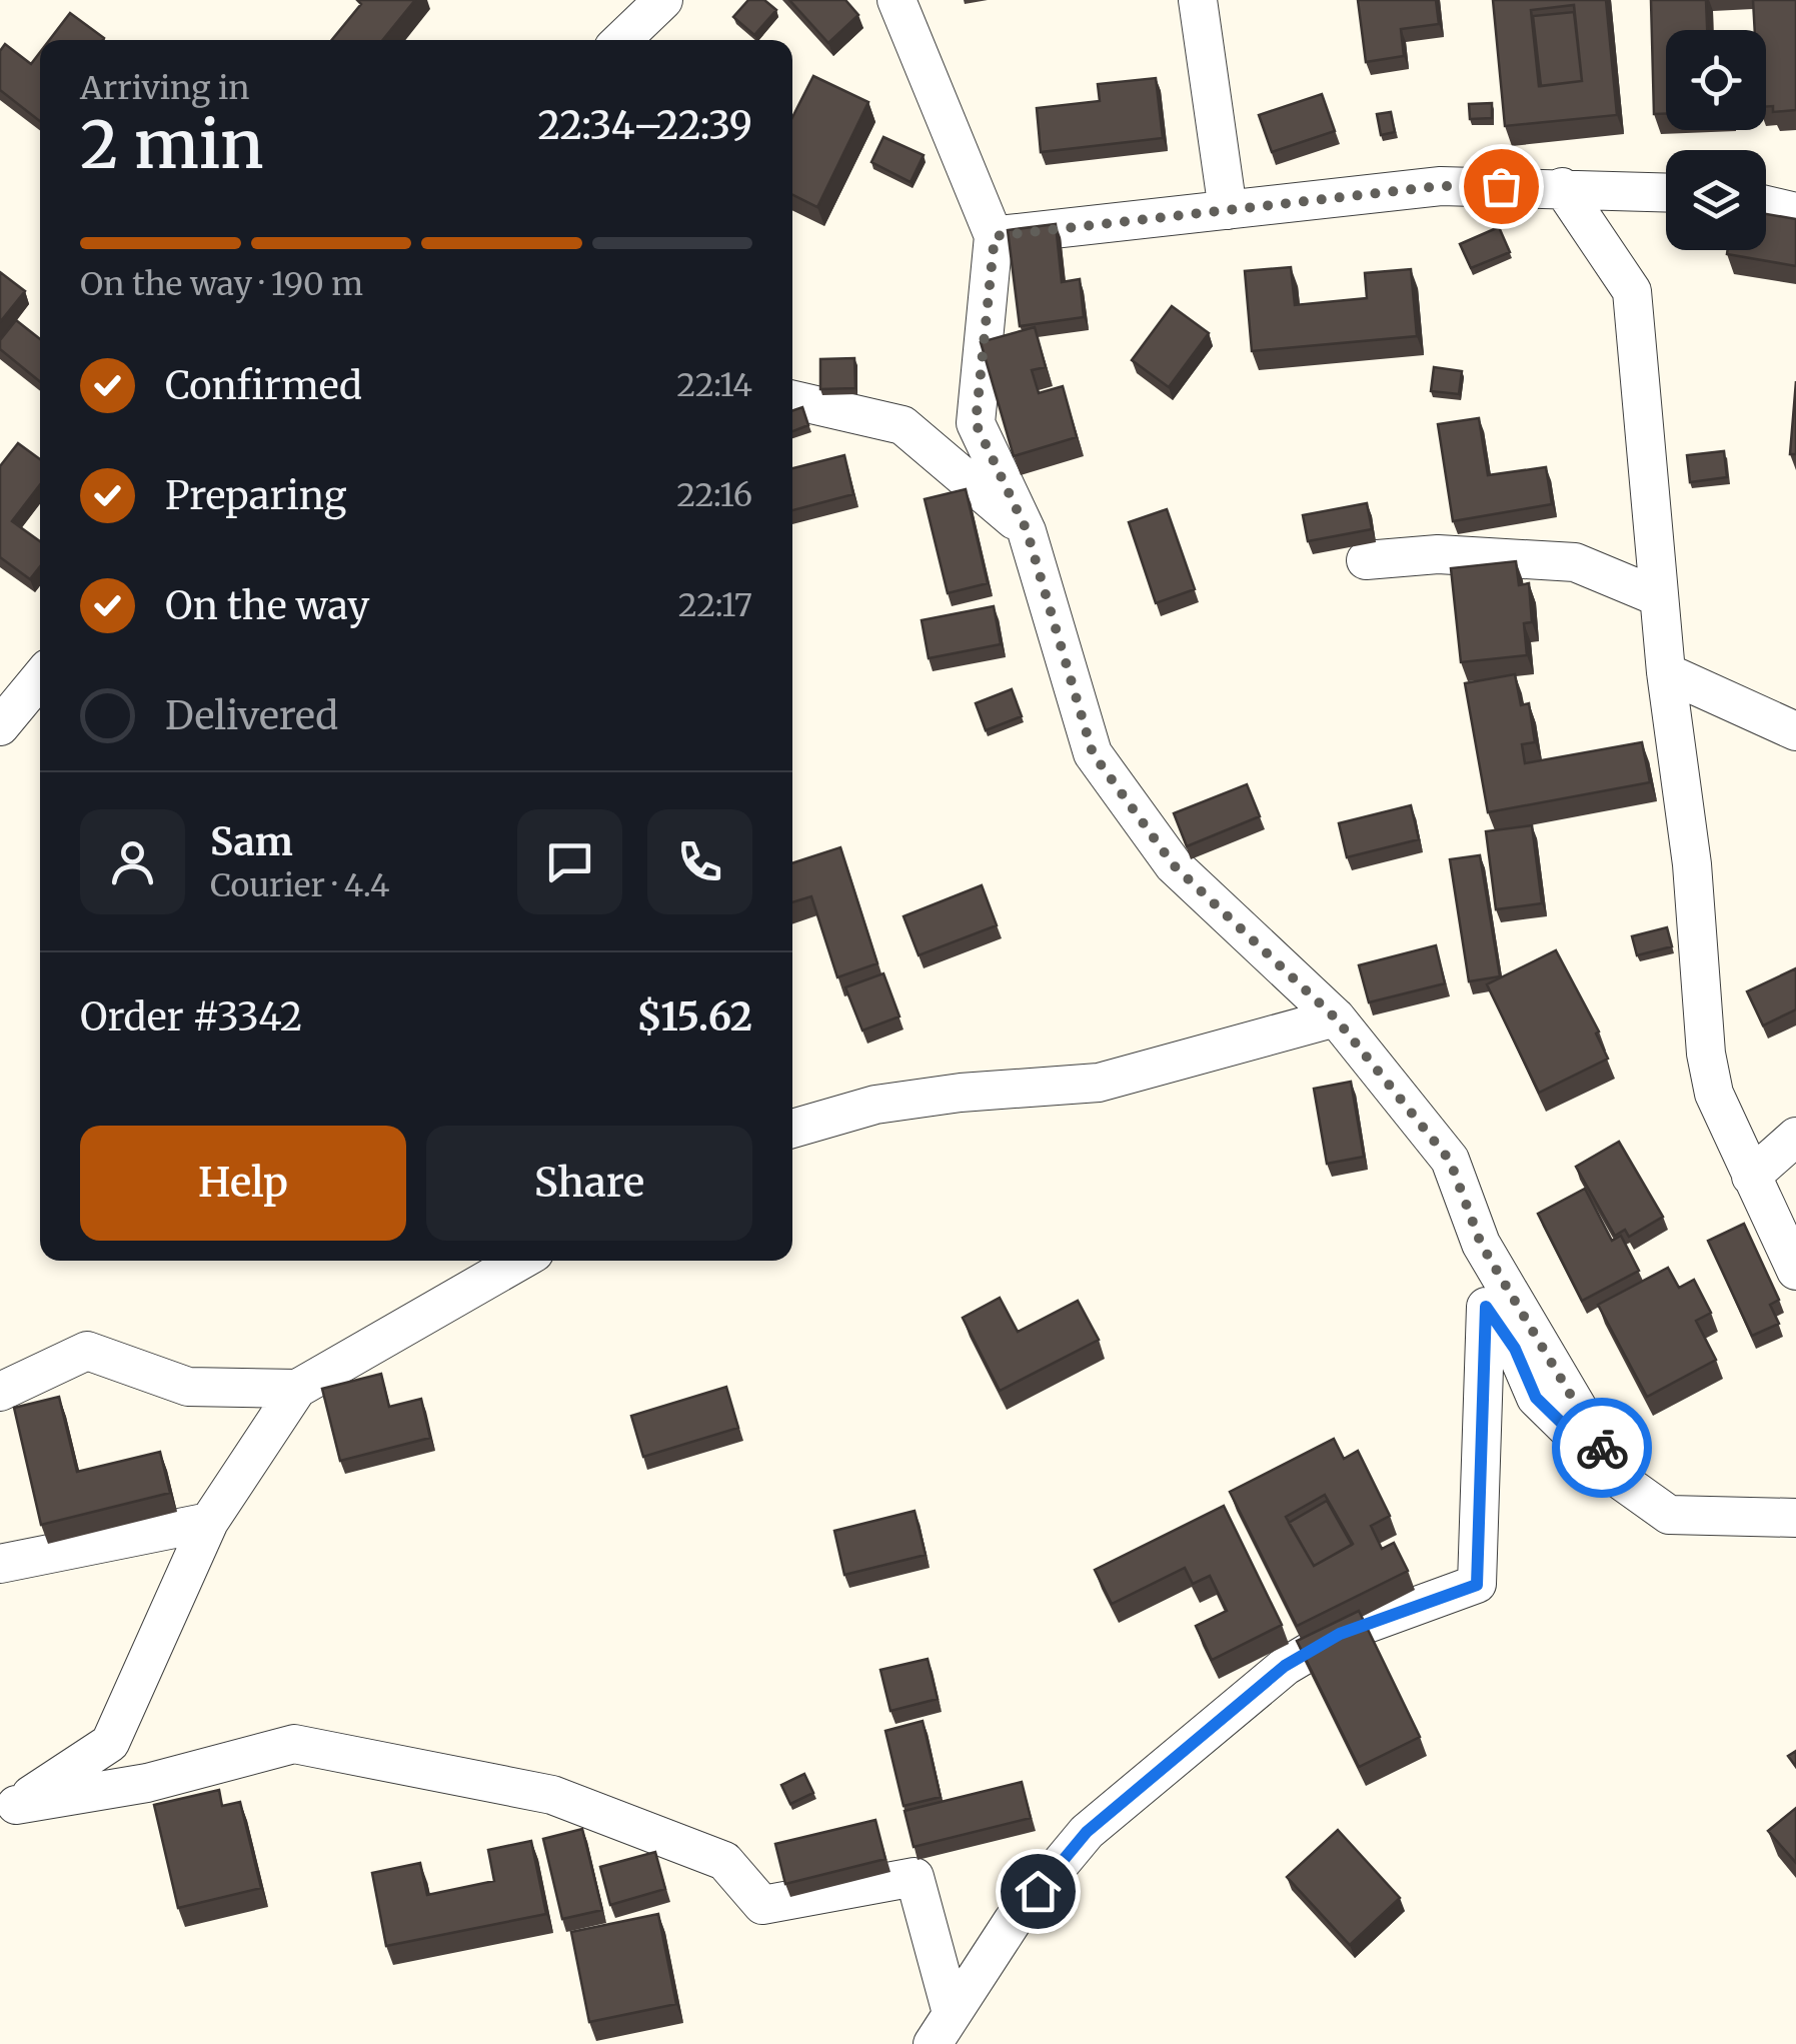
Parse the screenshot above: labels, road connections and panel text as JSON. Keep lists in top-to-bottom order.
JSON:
{
  "page": {
    "heading": ["2 min", "Arriving in", "22:34–22:39"],
    "panel": [
      "Sam",
      "Courier · 4.4",
      "Order #3342",
      "$15.62"
    ],
    "bar": "On the way · 190 m",
    "list": [
      ["Confirmed", "22:14"],
      ["Preparing", "22:16"],
      ["On the way", "22:17"],
      "Delivered"
    ],
    "buttons": ["Help", "Share"]
  }
}
